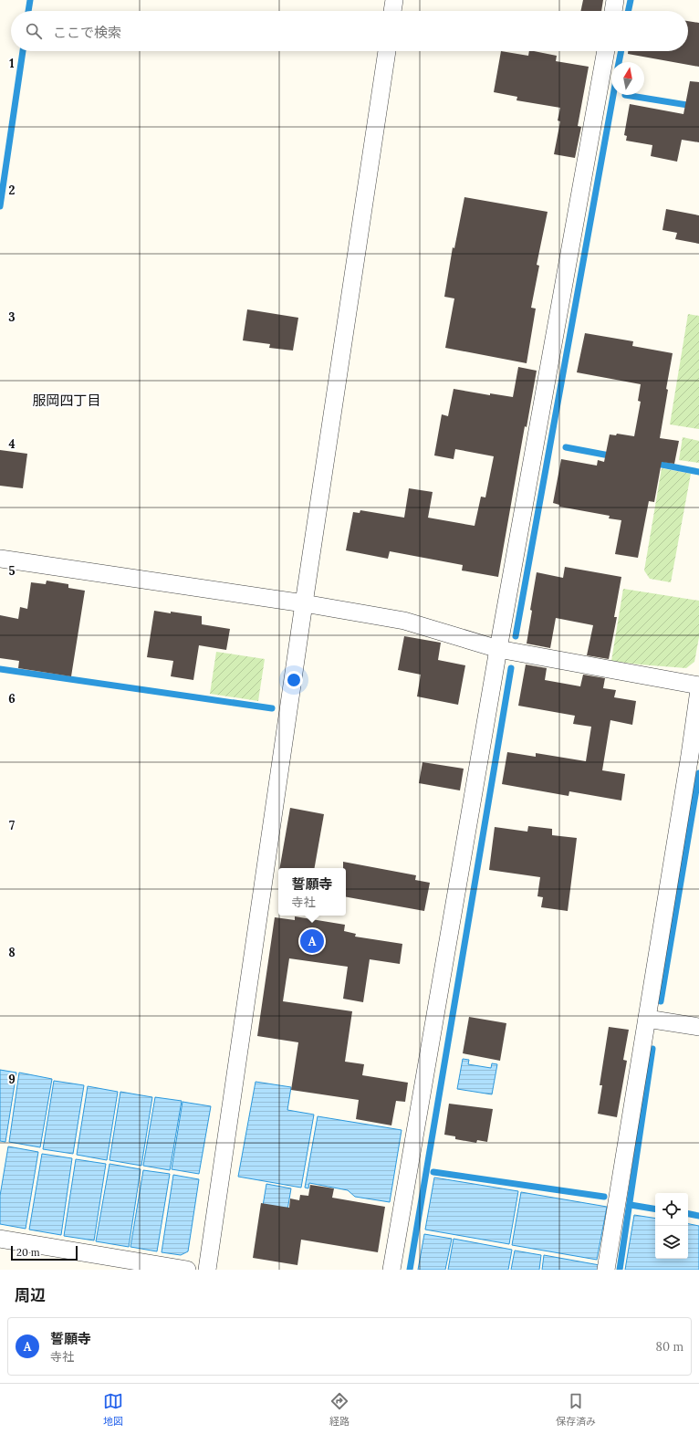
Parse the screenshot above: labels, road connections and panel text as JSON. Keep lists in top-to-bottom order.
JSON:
{
  "districts": ["服岡四丁目"],
  "scale_bar": "20 m",
  "north": "top",
  "page": {
    "search": "ここで検索",
    "popup": ["誓願寺", "寺社"],
    "pins": "A",
    "scale": "20 m",
    "heading": "周辺",
    "list": [
      {
        "mark": "A",
        "name": "誓願寺",
        "note": "寺社",
        "value": "80 m"
      }
    ],
    "nav": ["地図", "経路", "保存済み"]
  },
  "grid": {
    "rows": [
      "1",
      "2",
      "3",
      "4",
      "5",
      "6",
      "7",
      "8",
      "9"
    ]
  }
}
